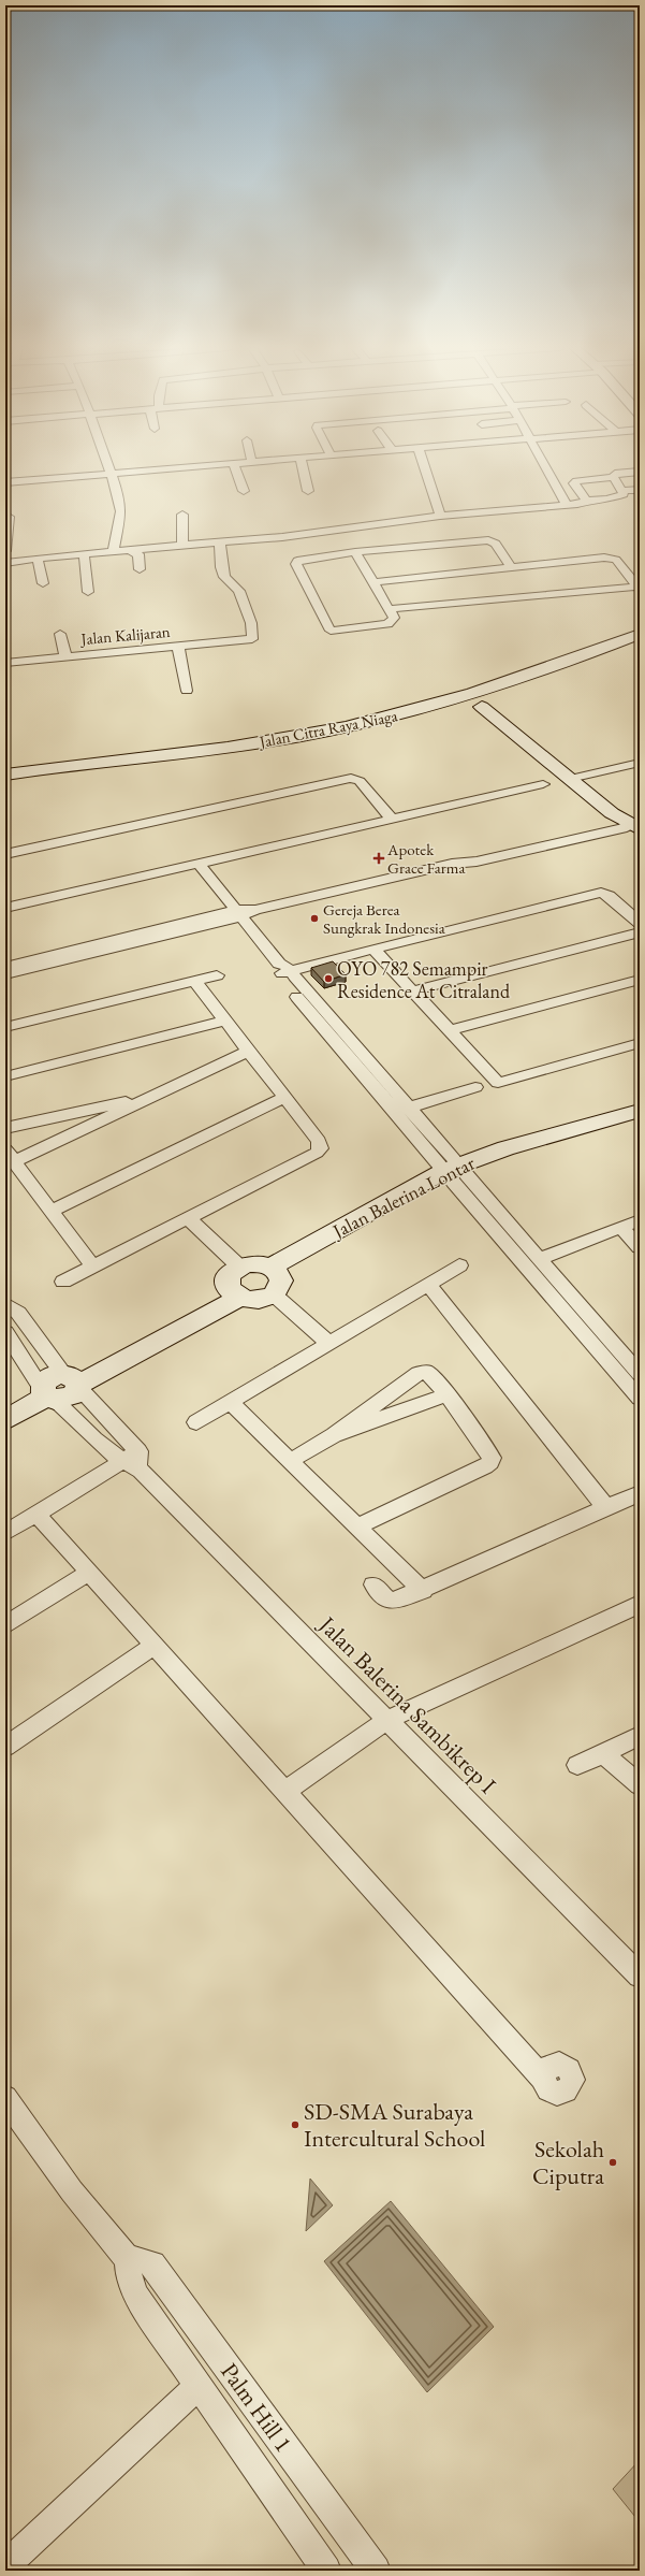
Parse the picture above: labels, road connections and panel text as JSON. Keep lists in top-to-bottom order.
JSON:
{
  "streets": {
    "street": [
      "Jalan Kalijaran",
      "Jalan Citra Raya Niaga",
      "Jalan Balerina Lontar",
      "Jalan Balerina Sambikrep I",
      "Palm Hill 1"
    ]
  },
  "places": {
    "health": ["Apotek Grace Farma"],
    "other": [
      "Gereja Berea Sungkrak Indonesia",
      "OYO 782 Semampir Residence At Citraland",
      "SD-SMA Surabaya Intercultural School",
      "Sekolah Ciputra"
    ]
  }
}
